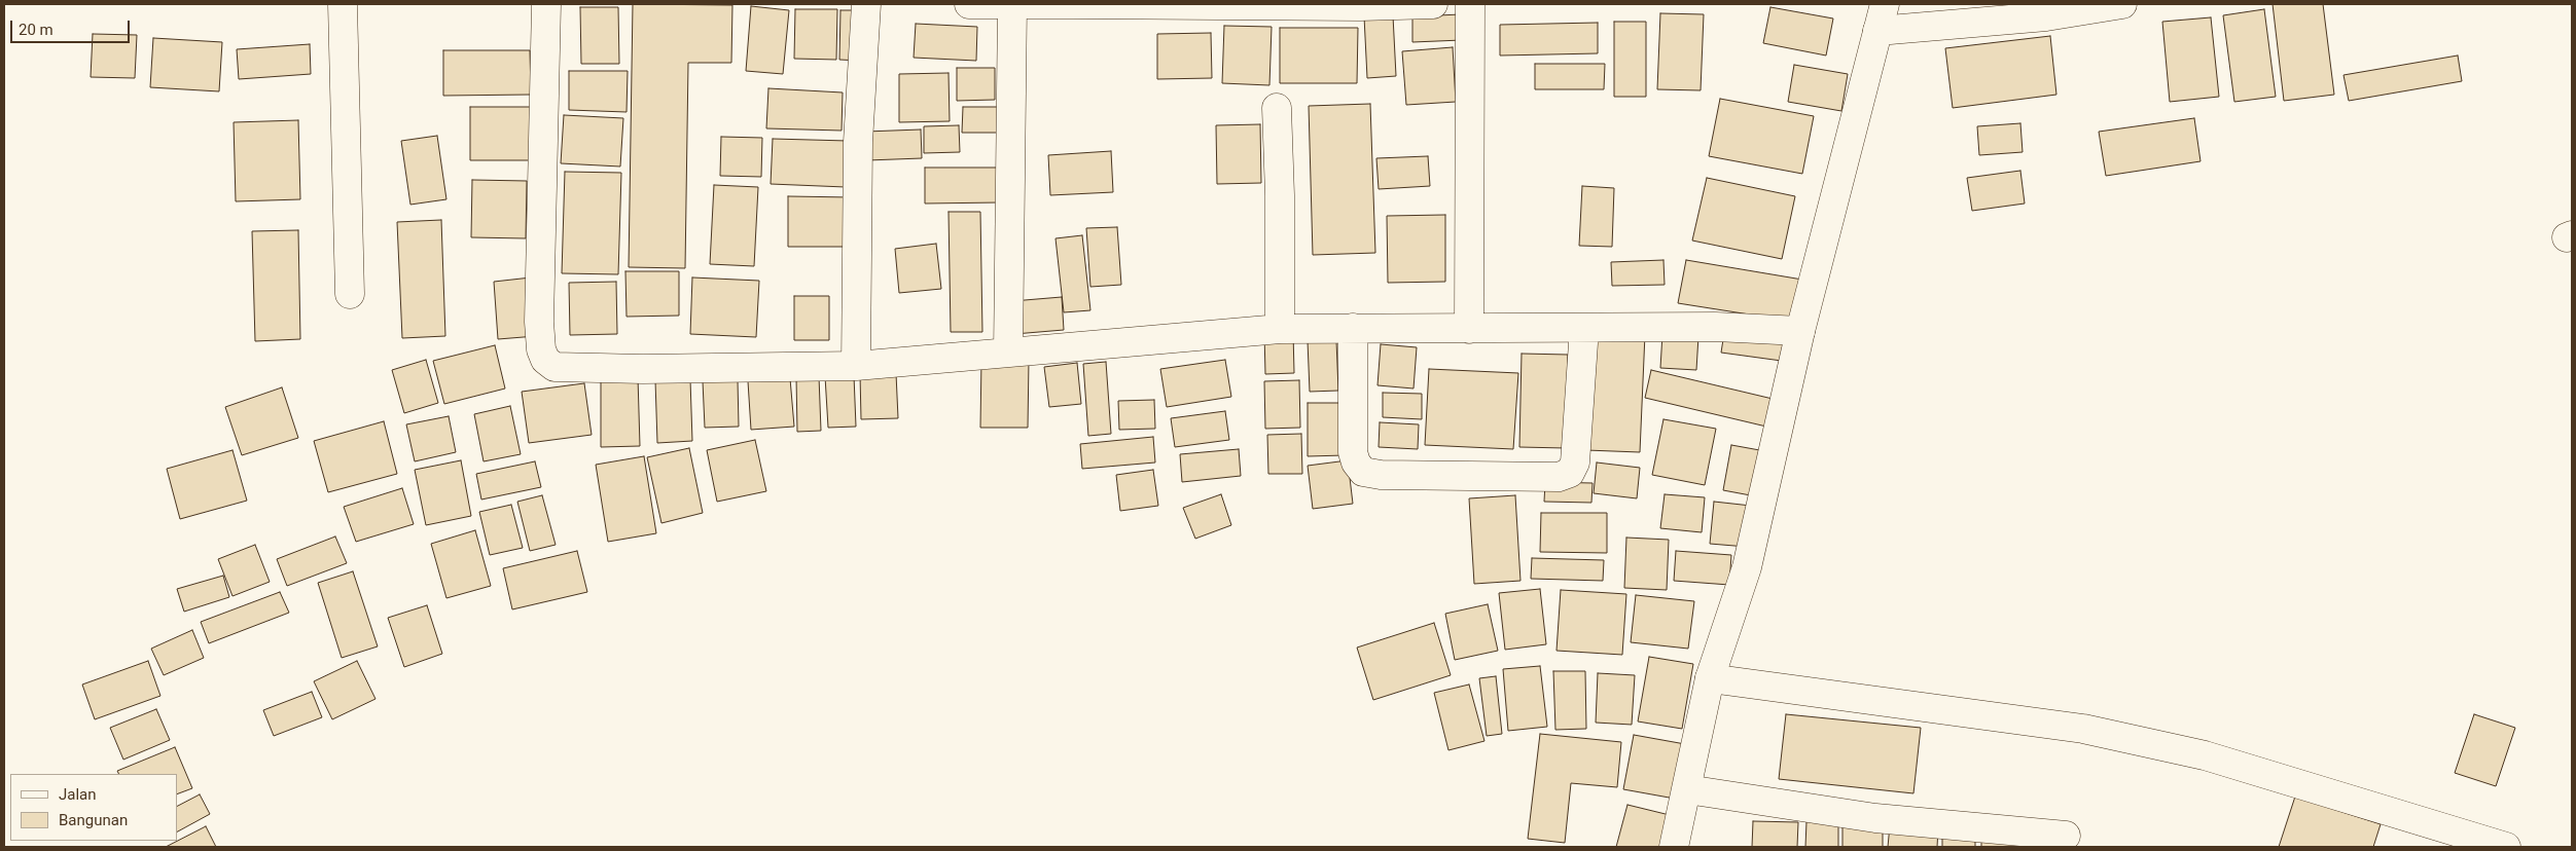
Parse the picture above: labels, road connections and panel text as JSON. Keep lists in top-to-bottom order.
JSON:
{
  "legend": ["Jalan", "Bangunan"],
  "scale_bar": "20 m"
}
